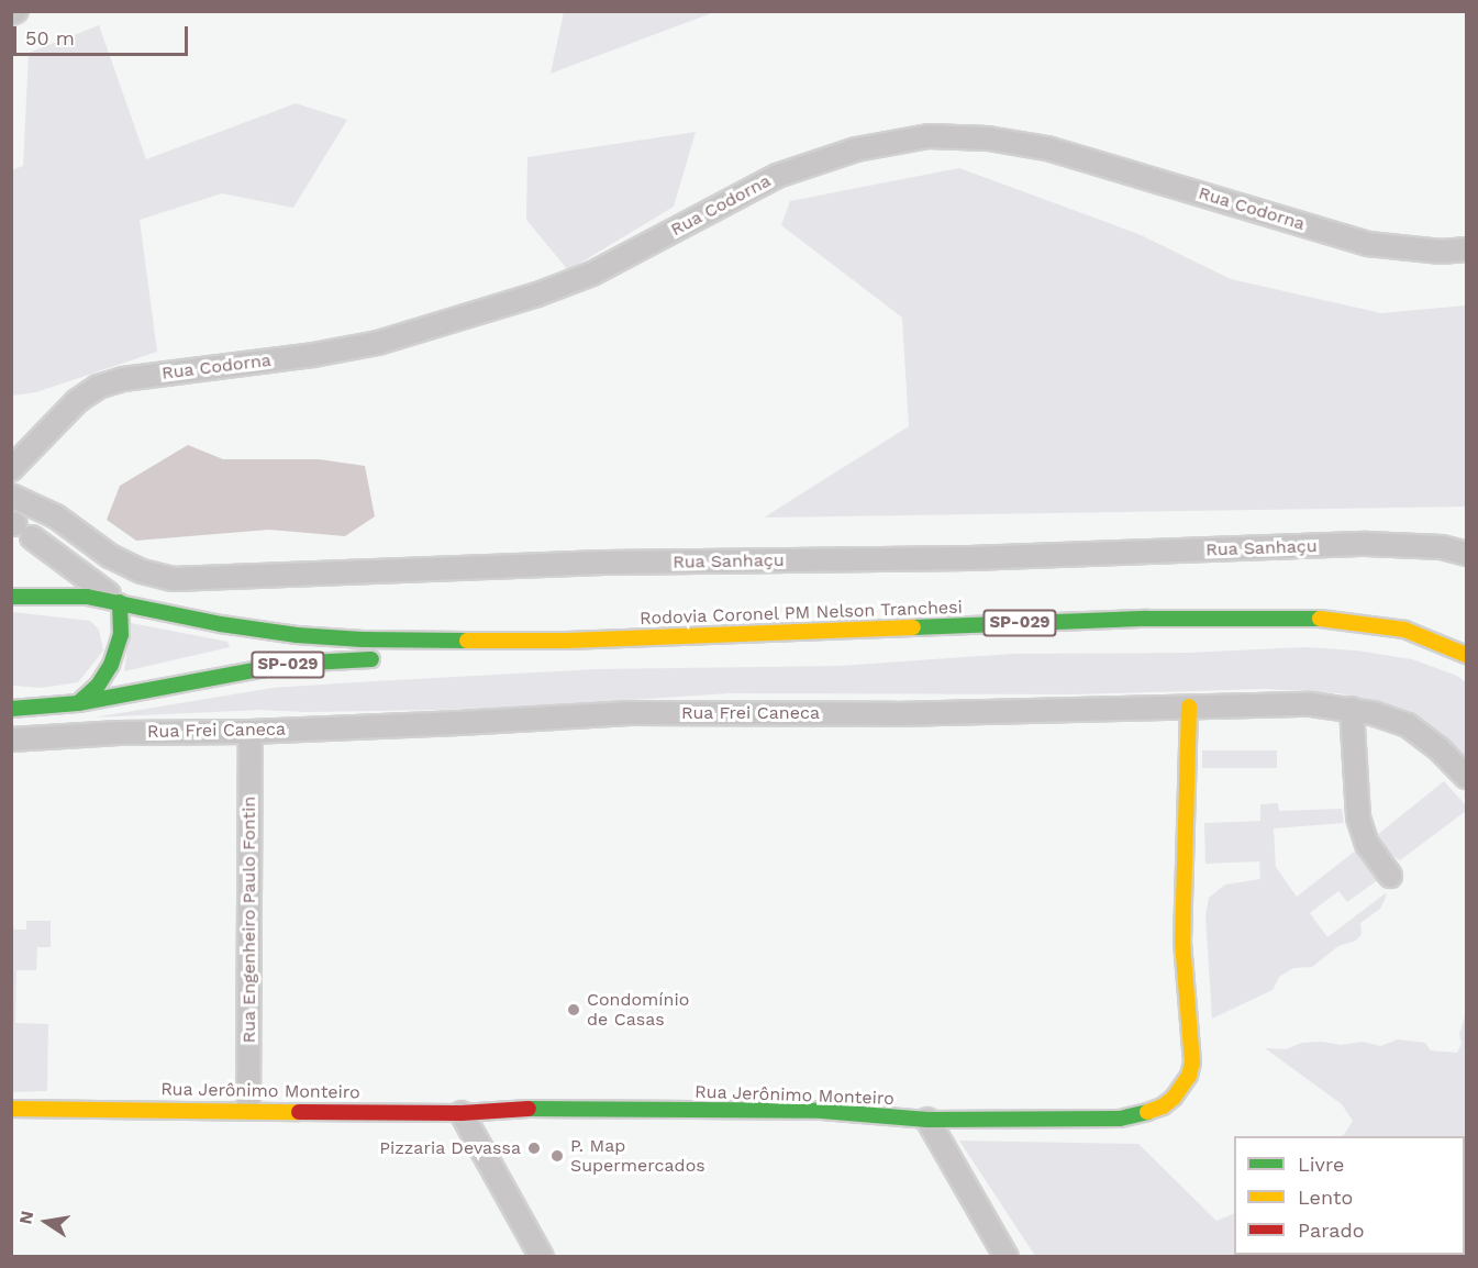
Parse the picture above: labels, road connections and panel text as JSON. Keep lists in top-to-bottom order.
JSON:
{
  "streets": {
    "main road": ["Rodovia Coronel PM Nelson Tranchesi", "SP-029", "Rua Jerônimo Monteiro"],
    "street": [
      "Rua Codorna",
      "Rua Sanhaçu",
      "Rua Frei Caneca",
      "Rua Engenheiro Paulo Fontin"
    ]
  },
  "crossings": [
    ["Rodovia Coronel PM Nelson Tranchesi", "SP-029"],
    ["Rua Frei Caneca", "Rua Engenheiro Paulo Fontin"],
    ["Rua Frei Caneca", "Rua Jerônimo Monteiro"],
    ["Rua Engenheiro Paulo Fontin", "Rua Jerônimo Monteiro"]
  ],
  "places": ["Condomínio de Casas", "Pizzaria Devassa", "P. Map Supermercados"],
  "legend": ["Livre", "Lento", "Parado"],
  "scale_bar": "50 m",
  "north": "left"
}
